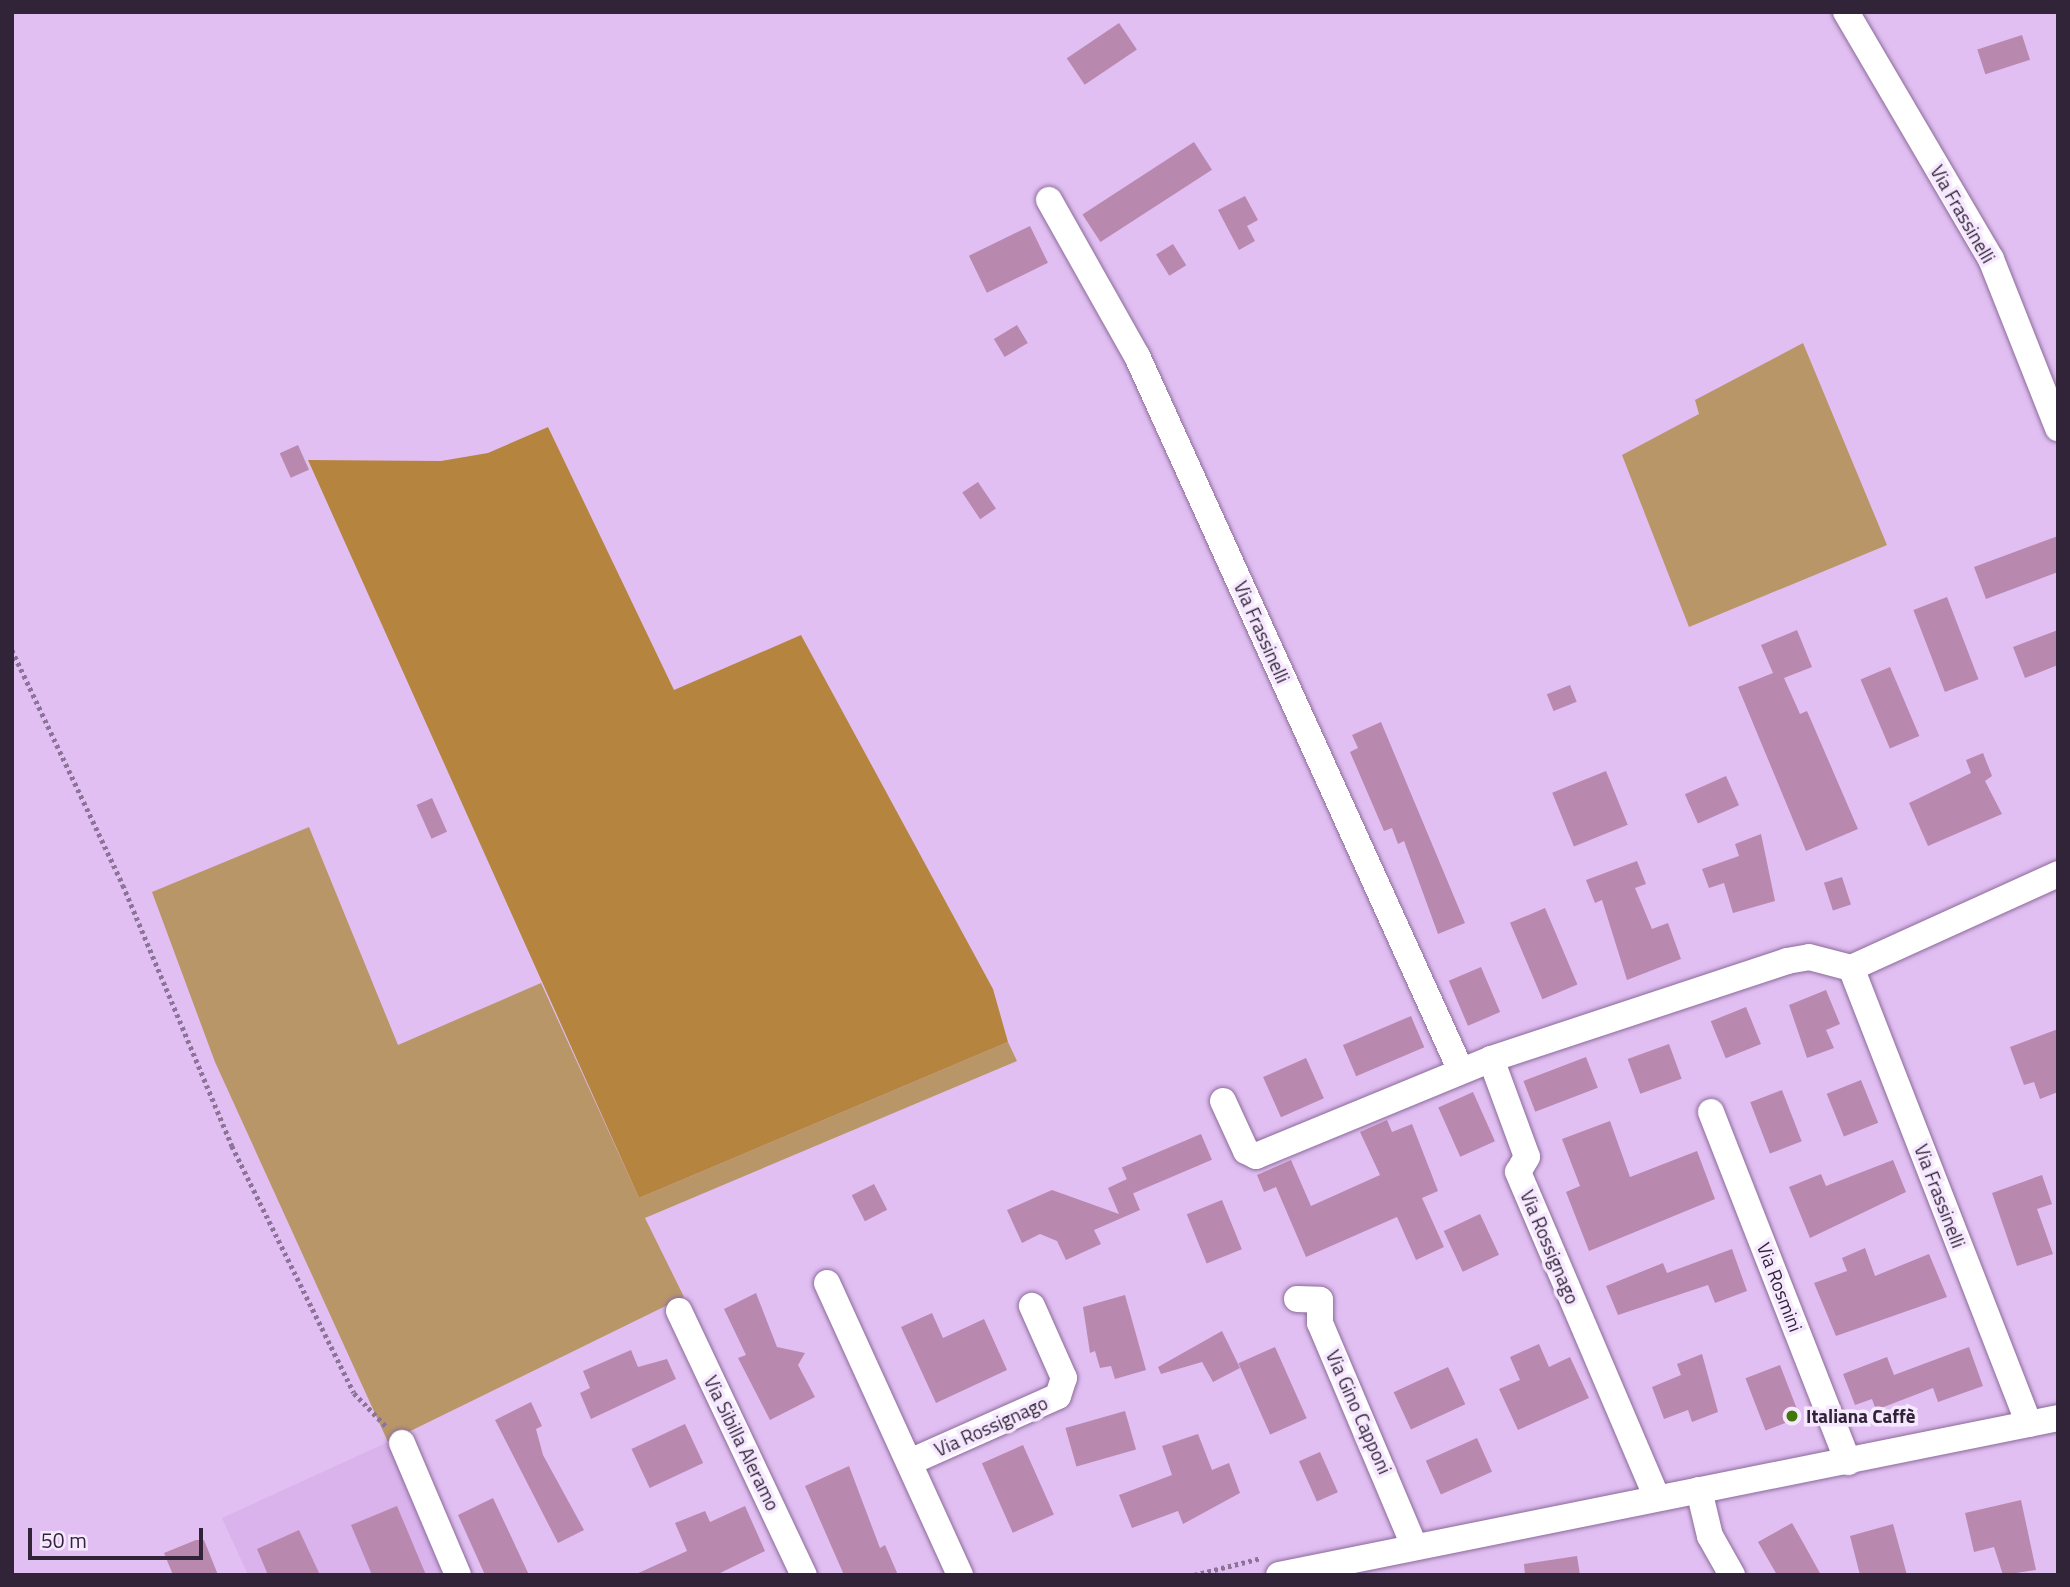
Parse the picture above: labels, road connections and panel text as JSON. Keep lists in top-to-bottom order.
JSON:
{
  "streets": {
    "street": [
      "Via Frassinelli",
      "Via Rossignago",
      "Via Rosmini",
      "Via Gino Capponi",
      "Via Sibilla Aleramo"
    ]
  },
  "places": ["Italiana Caffè"],
  "scale_bar": "50 m"
}
